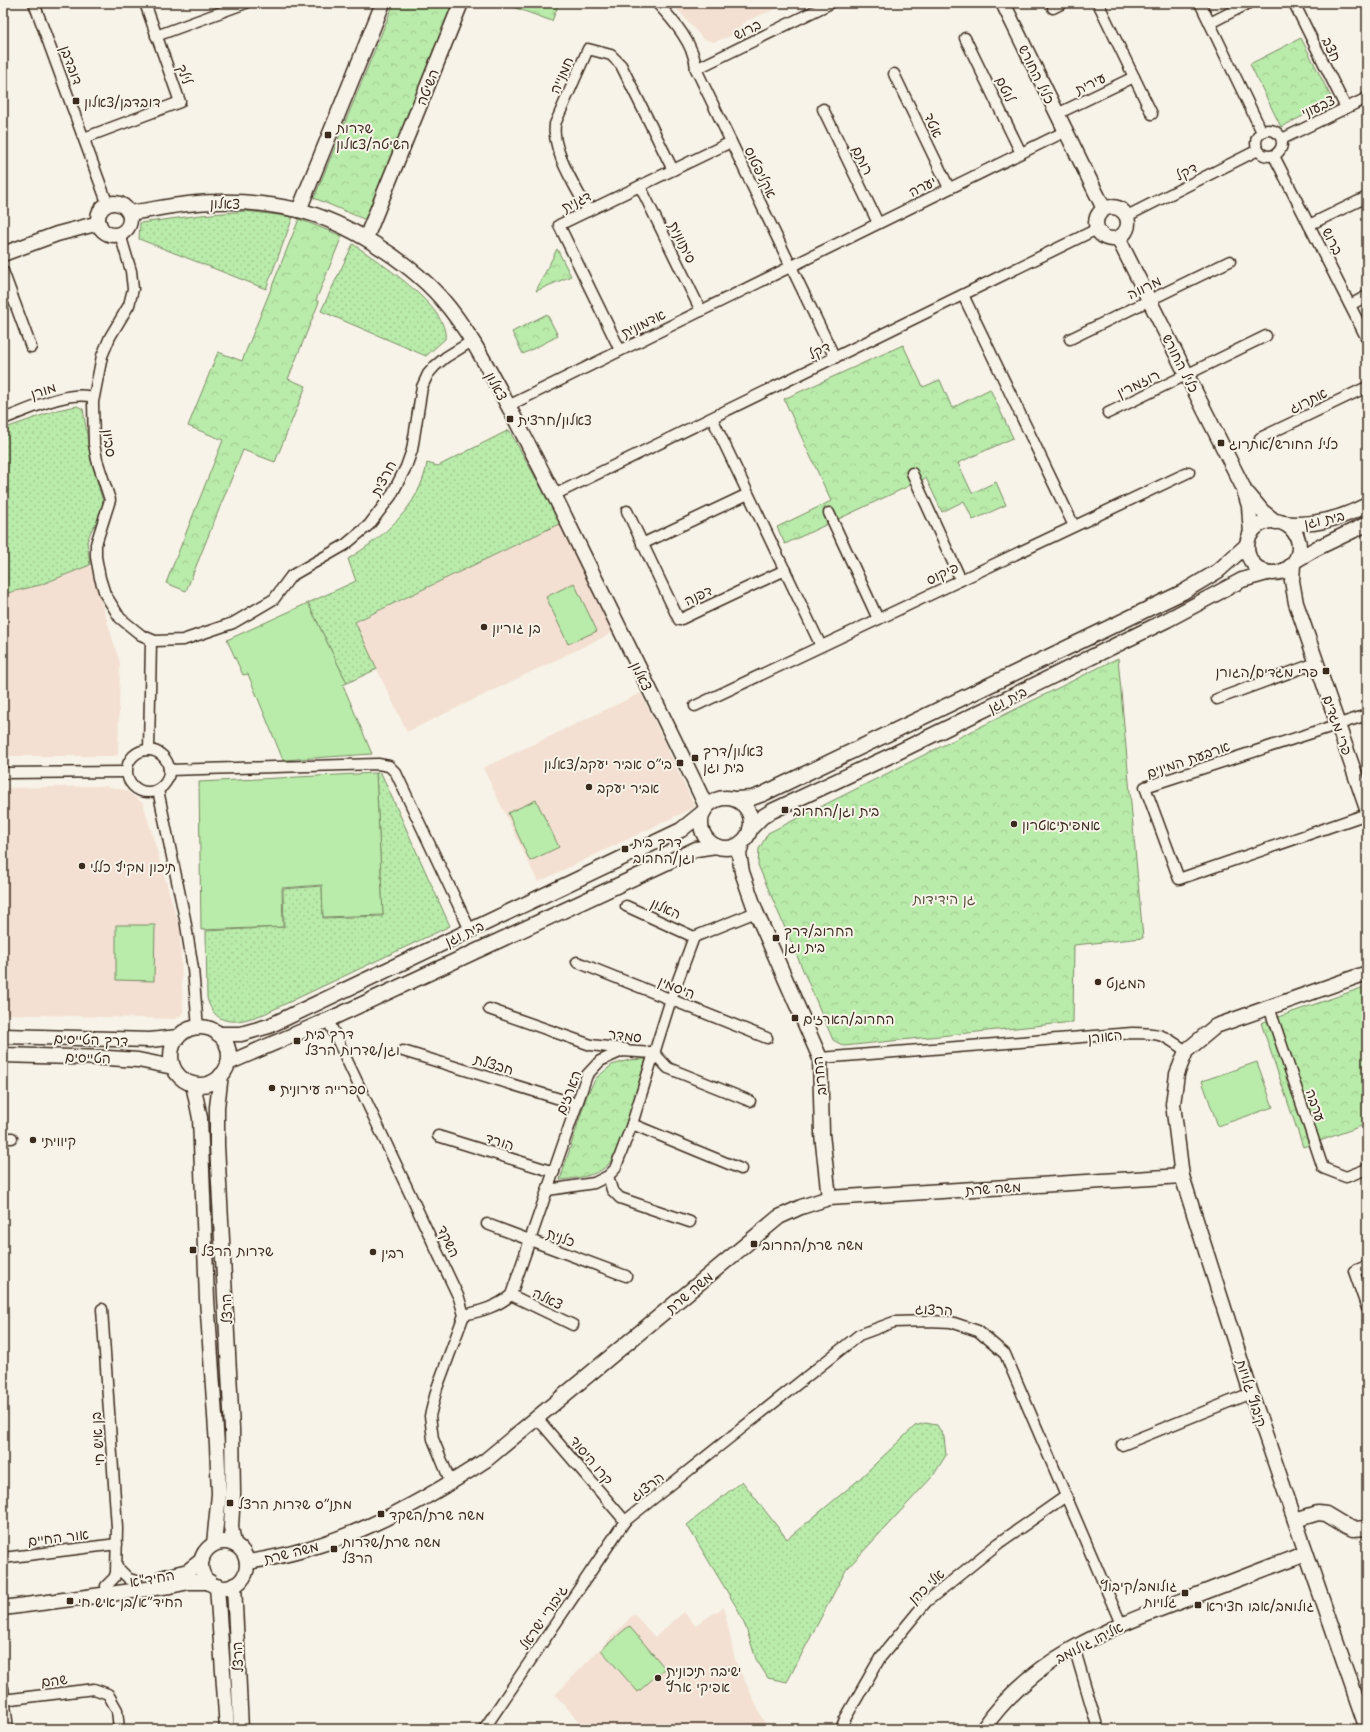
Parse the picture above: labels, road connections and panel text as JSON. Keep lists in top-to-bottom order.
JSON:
{
  "streets": {
    "street": [
      "ברוש",
      "חצב",
      "דובדבן",
      "לילך",
      "כליל החורש",
      "חמנייה",
      "עירית",
      "השיטה",
      "לוטם",
      "צבעוני",
      "אטד",
      "רותם",
      "דקל",
      "אקליפטוס",
      "יערה",
      "דגנית",
      "צאלון",
      "סיתוונית",
      "מרווה",
      "אדמונית",
      "רוזמרין",
      "מורן",
      "אתרוג",
      "סביון",
      "חרצית",
      "בית וגן",
      "פיקוס",
      "דפנה",
      "פרי מגדים",
      "ארבעת המינים",
      "האלון",
      "היסמין",
      "סמדר",
      "האורן",
      "דרך הטייסים",
      "הטייסים",
      "חבצלת",
      "החרוב",
      "הארזים",
      "ערבה",
      "הורד",
      "משה שרת",
      "כלנית",
      "השקד",
      "צאלה",
      "הרצל",
      "הרצוג",
      "קיבוץ גלויות",
      "בן איש חי",
      "קרו היסוד",
      "אור החיים",
      "החיד\"א",
      "אלי כהן",
      "גיבורי ישראל",
      "אליהו גולומב",
      "שהם"
    ]
  },
  "crossings": [
    ["ברוש", "צבעוני"],
    ["ברוש", "דקל"],
    ["ברוש", "אקליפטוס"],
    ["חצב", "צבעוני"],
    ["דובדבן", "לילך"],
    ["דובדבן", "צאלון"],
    ["דובדבן", "סביון"],
    ["כליל החורש", "עירית"],
    ["כליל החורש", "דקל"],
    ["כליל החורש", "יערה"],
    ["כליל החורש", "מרווה"],
    ["כליל החורש", "רוזמרין"],
    ["כליל החורש", "בית וגן"],
    ["כליל החורש", "פרי מגדים"],
    ["חמנייה", "דגנית"],
    ["השיטה", "צאלון"],
    ["לוטם", "יערה"],
    ["צבעוני", "דקל"],
    ["אטד", "יערה"],
    ["רותם", "יערה"],
    ["דקל", "אקליפטוס"],
    ["דקל", "צאלון"],
    ["אקליפטוס", "יערה"],
    ["אקליפטוס", "דגנית"],
    ["אקליפטוס", "אדמונית"],
    ["יערה", "אדמונית"],
    ["דגנית", "סיתוונית"],
    ["דגנית", "אדמונית"],
    ["צאלון", "אדמונית"],
    ["צאלון", "סביון"],
    ["צאלון", "חרצית"],
    ["צאלון", "בית וגן"],
    ["צאלון", "החרוב"],
    ["סיתוונית", "אדמונית"],
    ["מורן", "סביון"],
    ["סביון", "חרצית"],
    ["בית וגן", "פרי מגדים"],
    ["בית וגן", "דרך הטייסים"],
    ["בית וגן", "הטייסים"],
    ["בית וגן", "החרוב"],
    ["בית וגן", "השקד"],
    ["בית וגן", "הרצל"],
    ["פרי מגדים", "ארבעת המינים"],
    ["סמדר", "הארזים"],
    ["האורן", "החרוב"],
    ["האורן", "קיבוץ גלויות"],
    ["דרך הטייסים", "הטייסים"],
    ["דרך הטייסים", "הרצל"],
    ["הטייסים", "הרצל"],
    ["חבצלת", "הארזים"],
    ["החרוב", "משה שרת"],
    ["הארזים", "הורד"],
    ["הארזים", "כלנית"],
    ["הארזים", "צאלה"],
    ["משה שרת", "הרצל"],
    ["משה שרת", "קיבוץ גלויות"],
    ["משה שרת", "קרו היסוד"],
    ["משה שרת", "החיד\"א"],
    ["הרצל", "החיד\"א"],
    ["הרצוג", "קרו היסוד"],
    ["הרצוג", "אלי כהן"],
    ["הרצוג", "גיבורי ישראל"],
    ["הרצוג", "אליהו גולומב"],
    ["קיבוץ גלויות", "אליהו גולומב"],
    ["בן איש חי", "אור החיים"],
    ["בן איש חי", "החיד\"א"],
    ["קרו היסוד", "גיבורי ישראל"]
  ],
  "parks": ["גן הידידות"],
  "places": {
    "transit": [
      "דובדבן/צאלון",
      "שדרות השיטה/צאלון",
      "צאלון/חרצית",
      "כליל החורש/אתרוג",
      "פרי מגדים/הגורן",
      "צאלון/דרך בית וגן",
      "בי״ס אביר יעקב/צאלון",
      "בית וגן/החרוב",
      "דרך בית וגן/החרוב",
      "החרוב/דרך בית וגן",
      "החרוב/הארזים",
      "דרך בית וגן/שדרות הרצל",
      "משה שרת/החרוב",
      "שדרות הרצל",
      "מתנ״ס שדרות הרצל",
      "משה שרת/השקד",
      "משה שרת/שדרות הרצל",
      "גולומב/קיבוץ גלויות",
      "החיד״א/בן איש חי",
      "גולומב/אבו חצירא"
    ],
    "other": [
      "בן גוריון",
      "אביר יעקב",
      "אמפיתיאטרון",
      "תיכון מקיף כללי",
      "המגנט",
      "ספרייה עירונית",
      "קיוויתי",
      "רבין",
      "ישיבה תיכונית אפיקי ארץ"
    ]
  }
}
